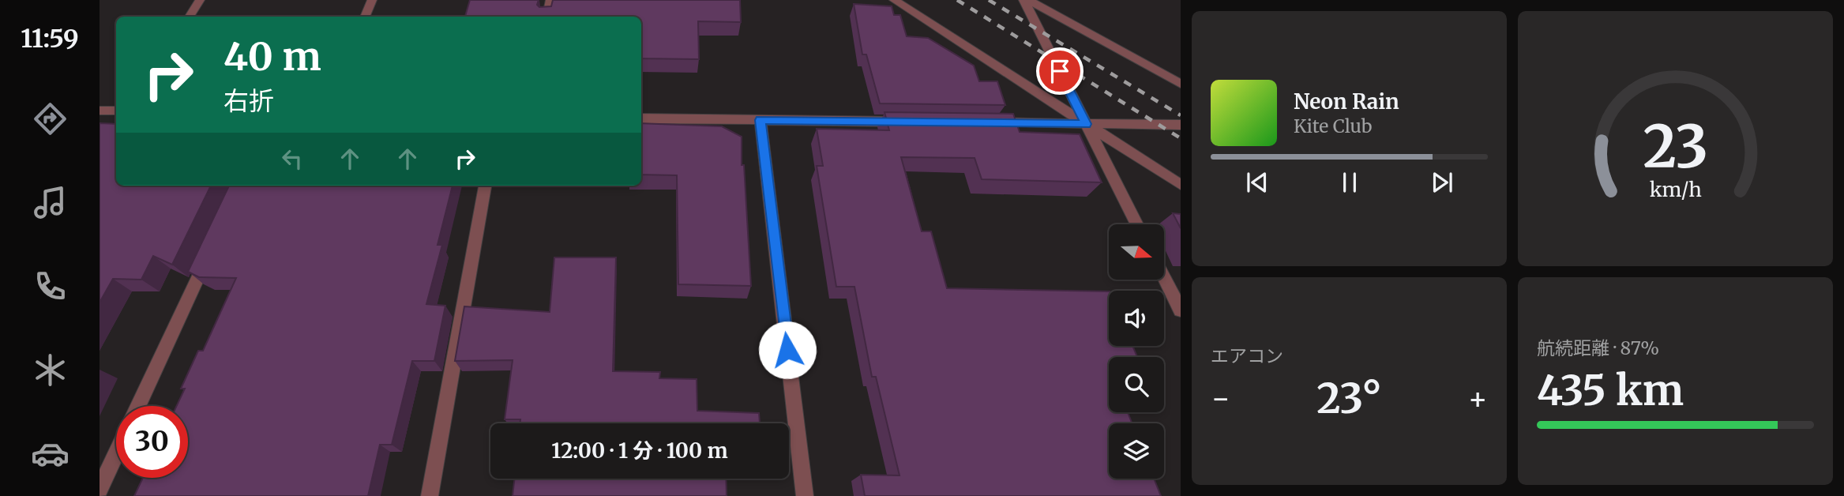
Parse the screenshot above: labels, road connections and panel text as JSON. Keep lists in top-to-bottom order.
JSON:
{
  "north": "right",
  "page": {
    "tabs": "11:59",
    "turn": ["40 m", "右折"],
    "song": ["Neon Rain", "Kite Club"],
    "tile": [
      "エアコン",
      ["航続距離 · 87%", "435 km"]
    ],
    "heat": ["−", "23°", "+"],
    "limit": "30",
    "trip": "12:00 · 1 分 · 100 m",
    "gauge": ["23", "km/h"]
  }
}
